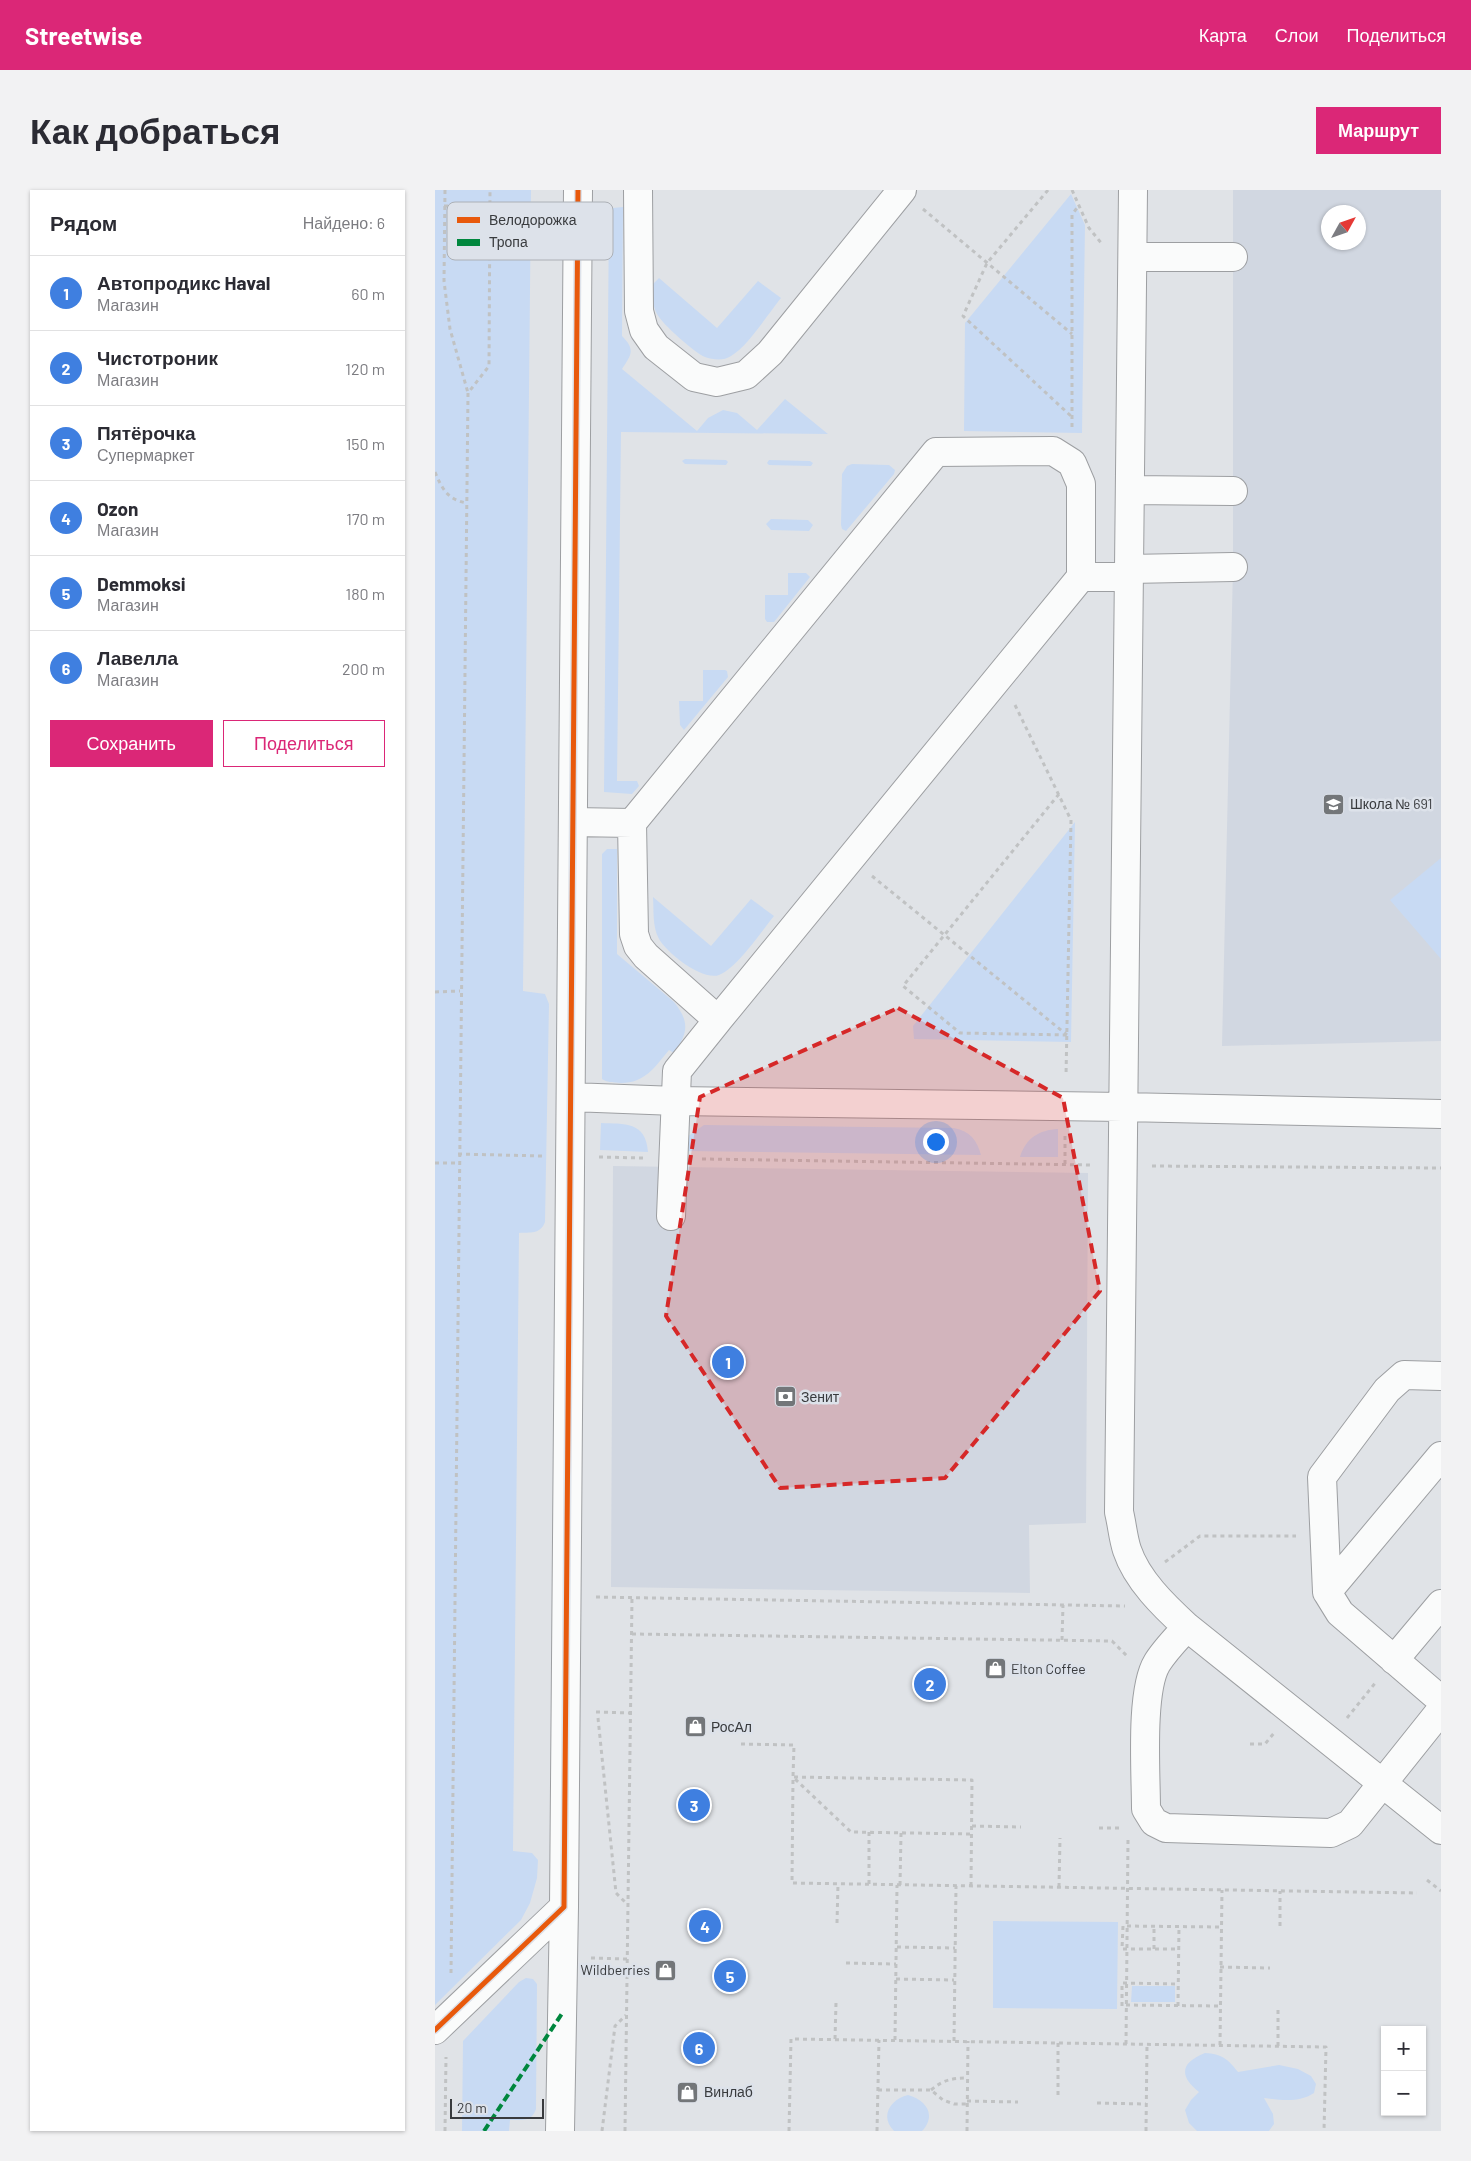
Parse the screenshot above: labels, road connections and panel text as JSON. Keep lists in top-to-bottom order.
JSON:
{
  "places": {
    "school or university": ["Школа № 691"],
    "bank": ["Зенит"],
    "shop": [
      "Elton Coffee",
      "РосАл",
      "Wildberries",
      "Винлаб"
    ]
  },
  "legend": ["Велодорожка", "Тропа"],
  "scale_bar": "20 m",
  "north": "top right",
  "page": {
    "header": "Streetwise",
    "nav": ["Карта", "Слои", "Поделиться"],
    "buttons": [
      "Маршрут",
      ["Сохранить", "Поделиться"]
    ],
    "title": "Как добраться",
    "heading": ["Рядом", "Найдено: 6"],
    "list": [
      {
        "mark": "1",
        "name": "Автопродикс Haval",
        "note": "Магазин",
        "value": "60 m"
      },
      {
        "mark": "2",
        "name": "Чистотроник",
        "note": "Магазин",
        "value": "120 m"
      },
      {
        "mark": "3",
        "name": "Пятёрочка",
        "note": "Супермаркет",
        "value": "150 m"
      },
      {
        "mark": "4",
        "name": "Ozon",
        "note": "Магазин",
        "value": "170 m"
      },
      {
        "mark": "5",
        "name": "Demmoksi",
        "note": "Магазин",
        "value": "180 m"
      },
      {
        "mark": "6",
        "name": "Лавелла",
        "note": "Магазин",
        "value": "200 m"
      }
    ],
    "pins": [
      "1",
      "2",
      "3",
      "4",
      "5",
      "6"
    ],
    "map_buttons": ["+", "−"],
    "scale": "20 m"
  }
}
